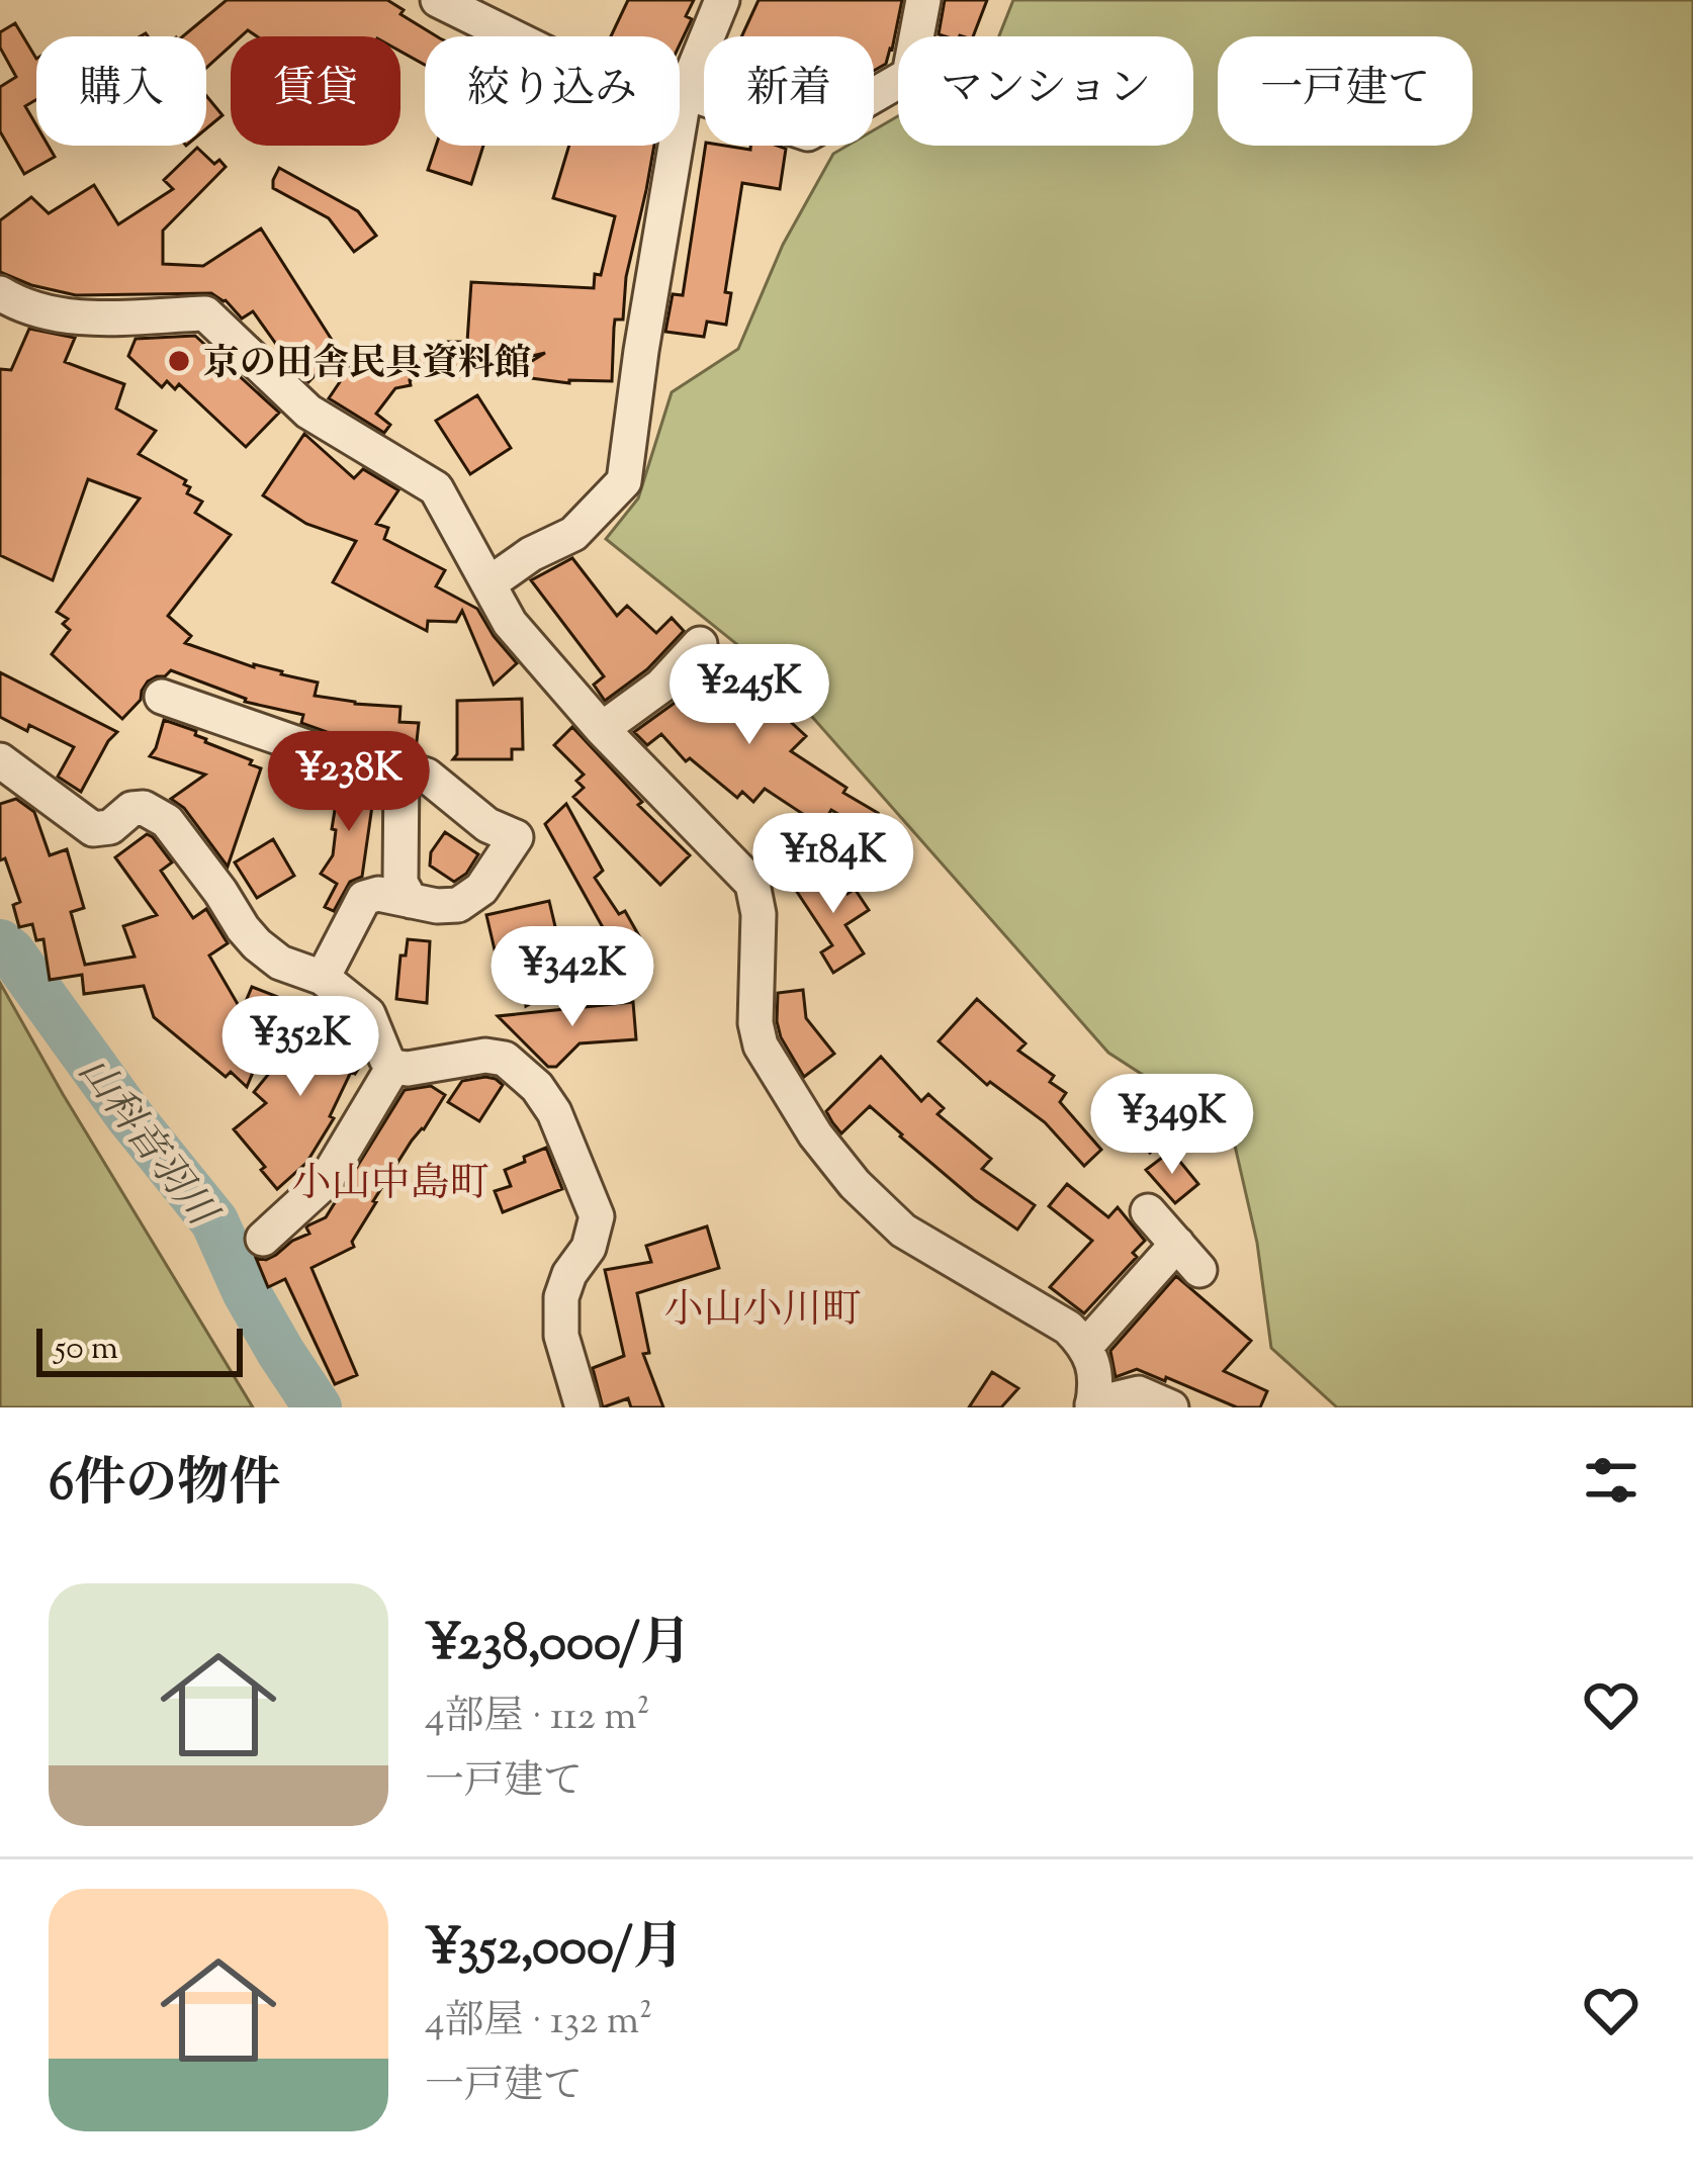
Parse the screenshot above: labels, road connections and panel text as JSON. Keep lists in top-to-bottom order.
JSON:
{
  "districts": ["小山中島町", "小山小川町"],
  "water": ["山科音羽川"],
  "places": ["京の田舎民具資料館"],
  "scale_bar": "50 m",
  "page": {
    "chip": [
      "購入",
      "賃貸",
      "絞り込み",
      "新着",
      "マンション",
      "一戸建て"
    ],
    "price": [
      "¥245K",
      "¥238K",
      "¥184K",
      "¥342K",
      "¥352K",
      "¥349K"
    ],
    "scale": "50 m",
    "heading": "6件の物件",
    "list": [
      {
        "name": "¥238,000/月",
        "note": "4部屋 · 112 m² · 一戸建て"
      },
      {
        "name": "¥352,000/月",
        "note": "4部屋 · 132 m² · 一戸建て"
      }
    ]
  }
}
